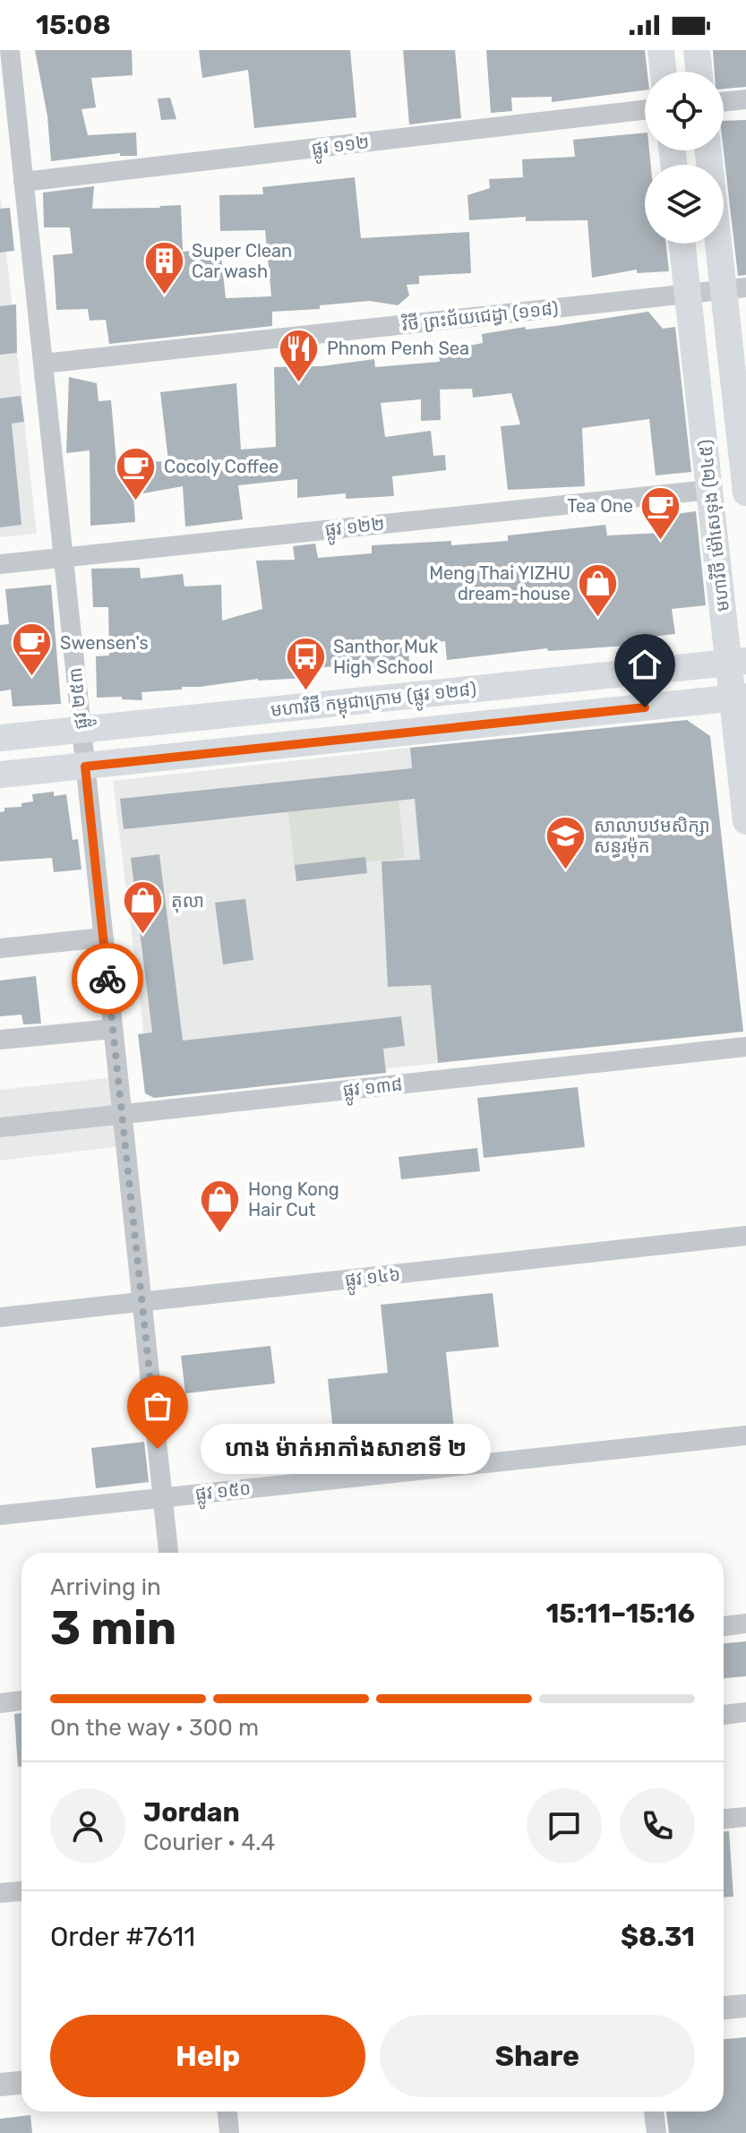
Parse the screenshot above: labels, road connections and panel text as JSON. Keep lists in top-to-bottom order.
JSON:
{
  "streets": {
    "main road": ["មហាវិថី ម៉ៅសេទុង (២៤៥)", "មហាវិថី កម្ពុជាក្រោម (ផ្លូវ ១២៨)"],
    "street": [
      "ផ្លូវ ១១២",
      "វិថី ព្រះជ័យជេដ្ធា (១១៨)",
      "ផ្លូវ ១២២",
      "ផ្លូវ ២៥៣",
      "ផ្លូវ ១៣៨",
      "ផ្លូវ ១៤៦",
      "ផ្លូវ ១៥០"
    ]
  },
  "crossings": [
    ["ផ្លូវ ១១២", "ផ្លូវ ២៥៣"],
    ["វិថី ព្រះជ័យជេដ្ធា (១១៨)", "មហាវិថី ម៉ៅសេទុង (២៤៥)"],
    ["វិថី ព្រះជ័យជេដ្ធា (១១៨)", "ផ្លូវ ២៥៣"],
    ["មហាវិថី ម៉ៅសេទុង (២៤៥)", "ផ្លូវ ១២២"],
    ["មហាវិថី ម៉ៅសេទុង (២៤៥)", "មហាវិថី កម្ពុជាក្រោម (ផ្លូវ ១២៨)"],
    ["ផ្លូវ ១២២", "ផ្លូវ ២៥៣"],
    ["ផ្លូវ ២៥៣", "មហាវិថី កម្ពុជាក្រោម (ផ្លូវ ១២៨)"],
    ["ផ្លូវ ២៥៣", "ផ្លូវ ១៣៨"],
    ["ផ្លូវ ២៥៣", "ផ្លូវ ១៤៦"],
    ["ផ្លូវ ២៥៣", "ផ្លូវ ១៥០"]
  ],
  "places": {
    "building": ["Super Clean Car wash"],
    "restaurant": ["Phnom Penh Sea"],
    "cafe": ["Cocoly Coffee", "Tea One", "Swensen's"],
    "shop": ["Meng Thai YIZHU dream-house", "តុលា", "Hong Kong Hair Cut"],
    "bus stop": ["Santhor Muk High School"],
    "school or university": ["សាលាបឋមសិក្សា សន្ធរម៉ុក"],
    "other": ["ហាង ម៉ាក់អាកាំងសាខាទី ២"]
  },
  "page": {
    "status": "15:08",
    "bubble": "ហាង ម៉ាក់អាកាំងសាខាទី ២",
    "heading": ["3 min", "Arriving in", "15:11–15:16"],
    "panel": [
      "Jordan",
      "Courier · 4.4",
      "Order #7611",
      "$8.31"
    ],
    "bar": "On the way · 300 m",
    "buttons": ["Help", "Share"]
  }
}
